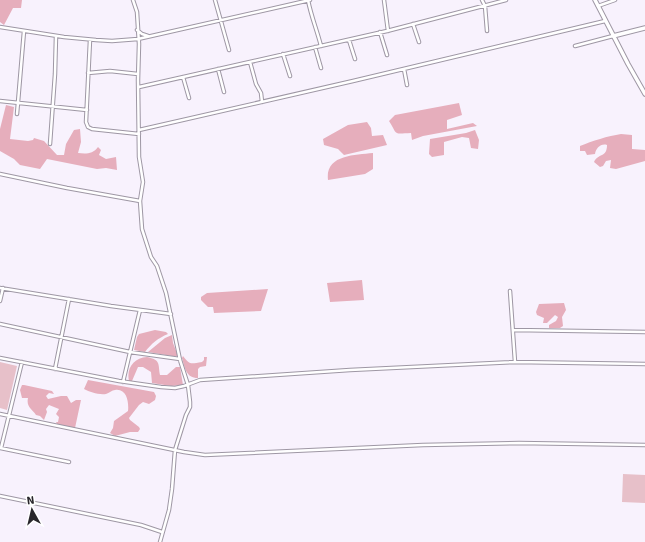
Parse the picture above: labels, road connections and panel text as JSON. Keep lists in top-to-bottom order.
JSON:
{
  "north": "top"
}
